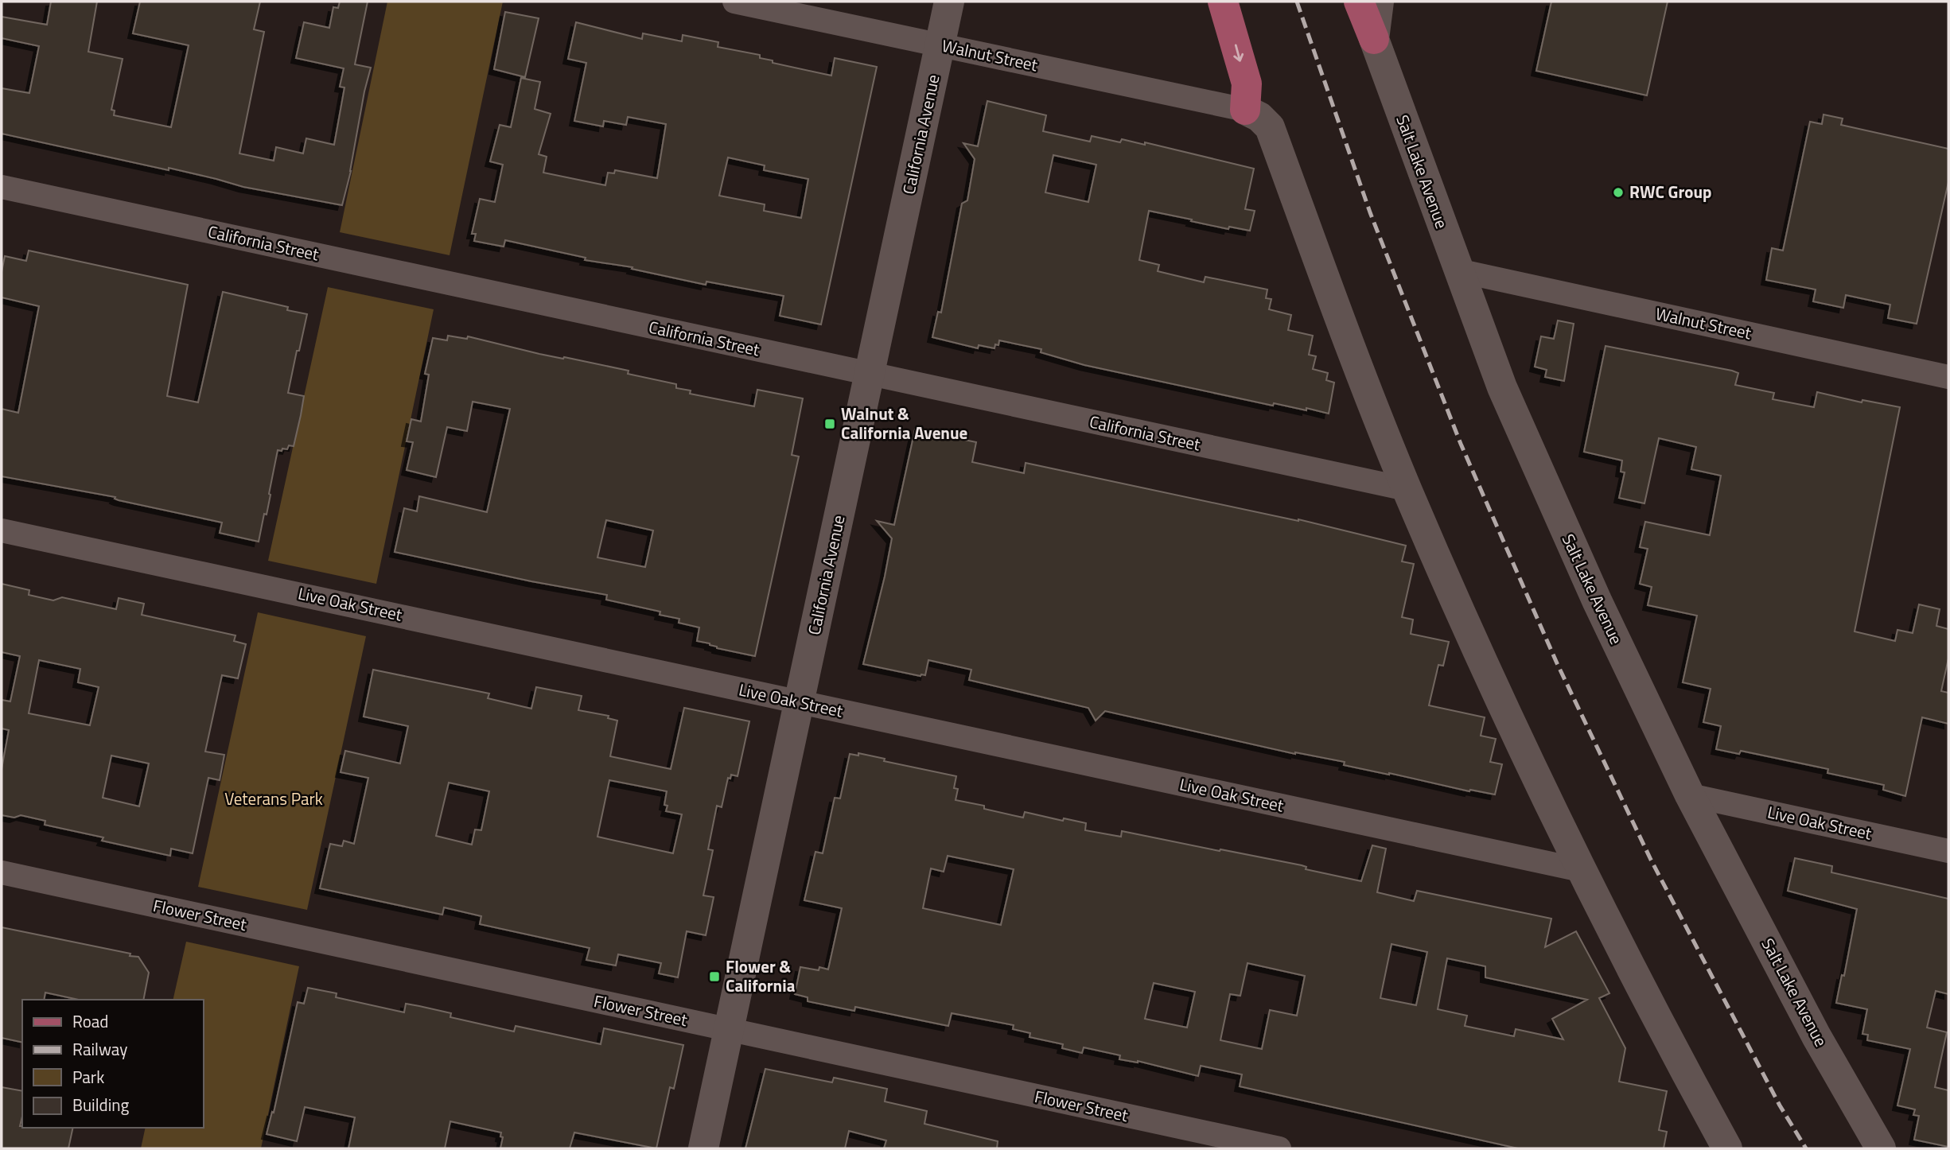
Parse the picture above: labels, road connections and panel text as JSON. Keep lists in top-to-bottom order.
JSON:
{
  "streets": {
    "street": [
      "Walnut Street",
      "California Avenue",
      "Salt Lake Avenue",
      "California Street",
      "Live Oak Street",
      "Flower Street"
    ]
  },
  "crossings": [
    ["Walnut Street", "California Avenue"],
    ["Walnut Street", "Salt Lake Avenue"],
    ["California Avenue", "California Street"],
    ["California Avenue", "Live Oak Street"],
    ["California Avenue", "Flower Street"],
    ["Salt Lake Avenue", "Live Oak Street"]
  ],
  "parks": ["Veterans Park"],
  "places": {
    "other": ["RWC Group"],
    "transit": ["Walnut & California Avenue", "Flower & California"]
  },
  "legend": [
    "Road",
    "Railway",
    "Park",
    "Building"
  ]
}
